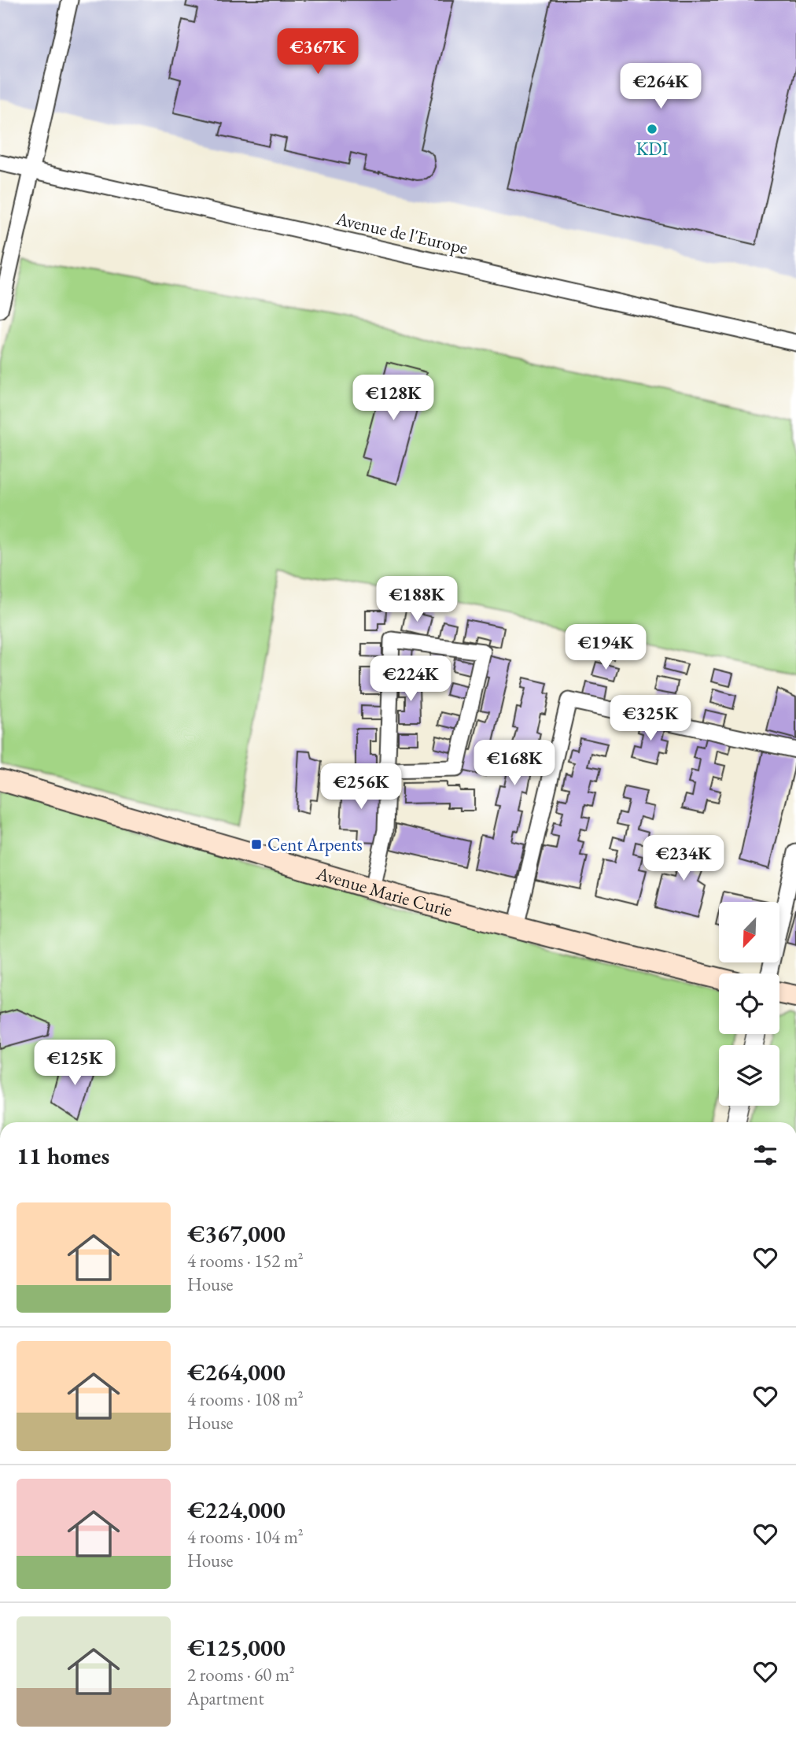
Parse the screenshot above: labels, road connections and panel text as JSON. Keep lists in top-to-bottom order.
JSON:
{
  "streets": {
    "main road": ["Avenue Marie Curie"],
    "street": ["Avenue de l'Europe"]
  },
  "places": {
    "other": ["KDI"],
    "transit": ["Cent Arpents"]
  },
  "north": "bottom left",
  "page": {
    "price": [
      "€367K",
      "€264K",
      "€128K",
      "€188K",
      "€194K",
      "€224K",
      "€325K",
      "€168K",
      "€256K",
      "€234K",
      "€125K"
    ],
    "heading": "11 homes",
    "list": [
      {
        "name": "€367,000",
        "note": "4 rooms · 152 m² · House"
      },
      {
        "name": "€264,000",
        "note": "4 rooms · 108 m² · House"
      },
      {
        "name": "€224,000",
        "note": "4 rooms · 104 m² · House"
      },
      {
        "name": "€125,000",
        "note": "2 rooms · 60 m² · Apartment"
      }
    ]
  }
}
